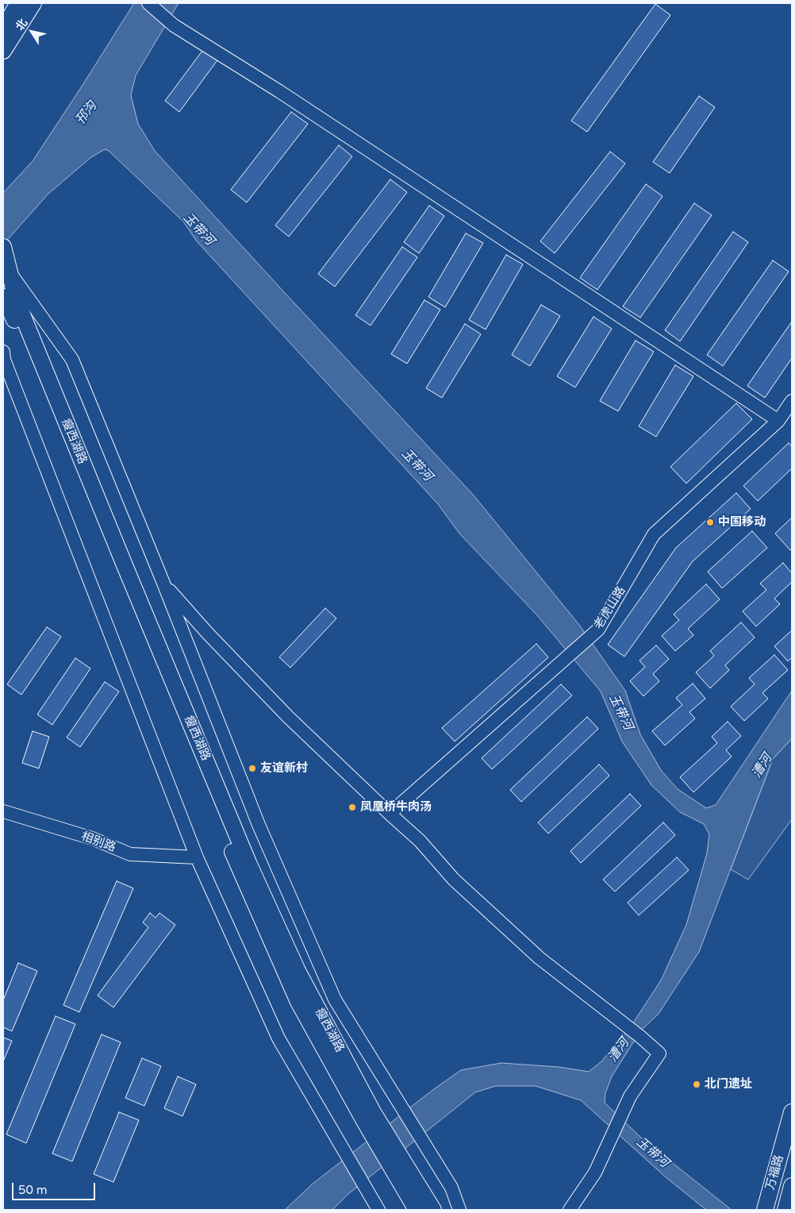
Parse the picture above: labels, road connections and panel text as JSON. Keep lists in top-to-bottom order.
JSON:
{
  "streets": {
    "main road": ["瘦西湖路", "万福路"],
    "street": ["老虎山路", "相别路"]
  },
  "water": ["邗沟", "玉带河", "漕河"],
  "places": [
    "中国移动",
    "友谊新村",
    "凤凰桥牛肉汤",
    "北门遗址"
  ],
  "scale_bar": "50 m",
  "north": "top left"
}
